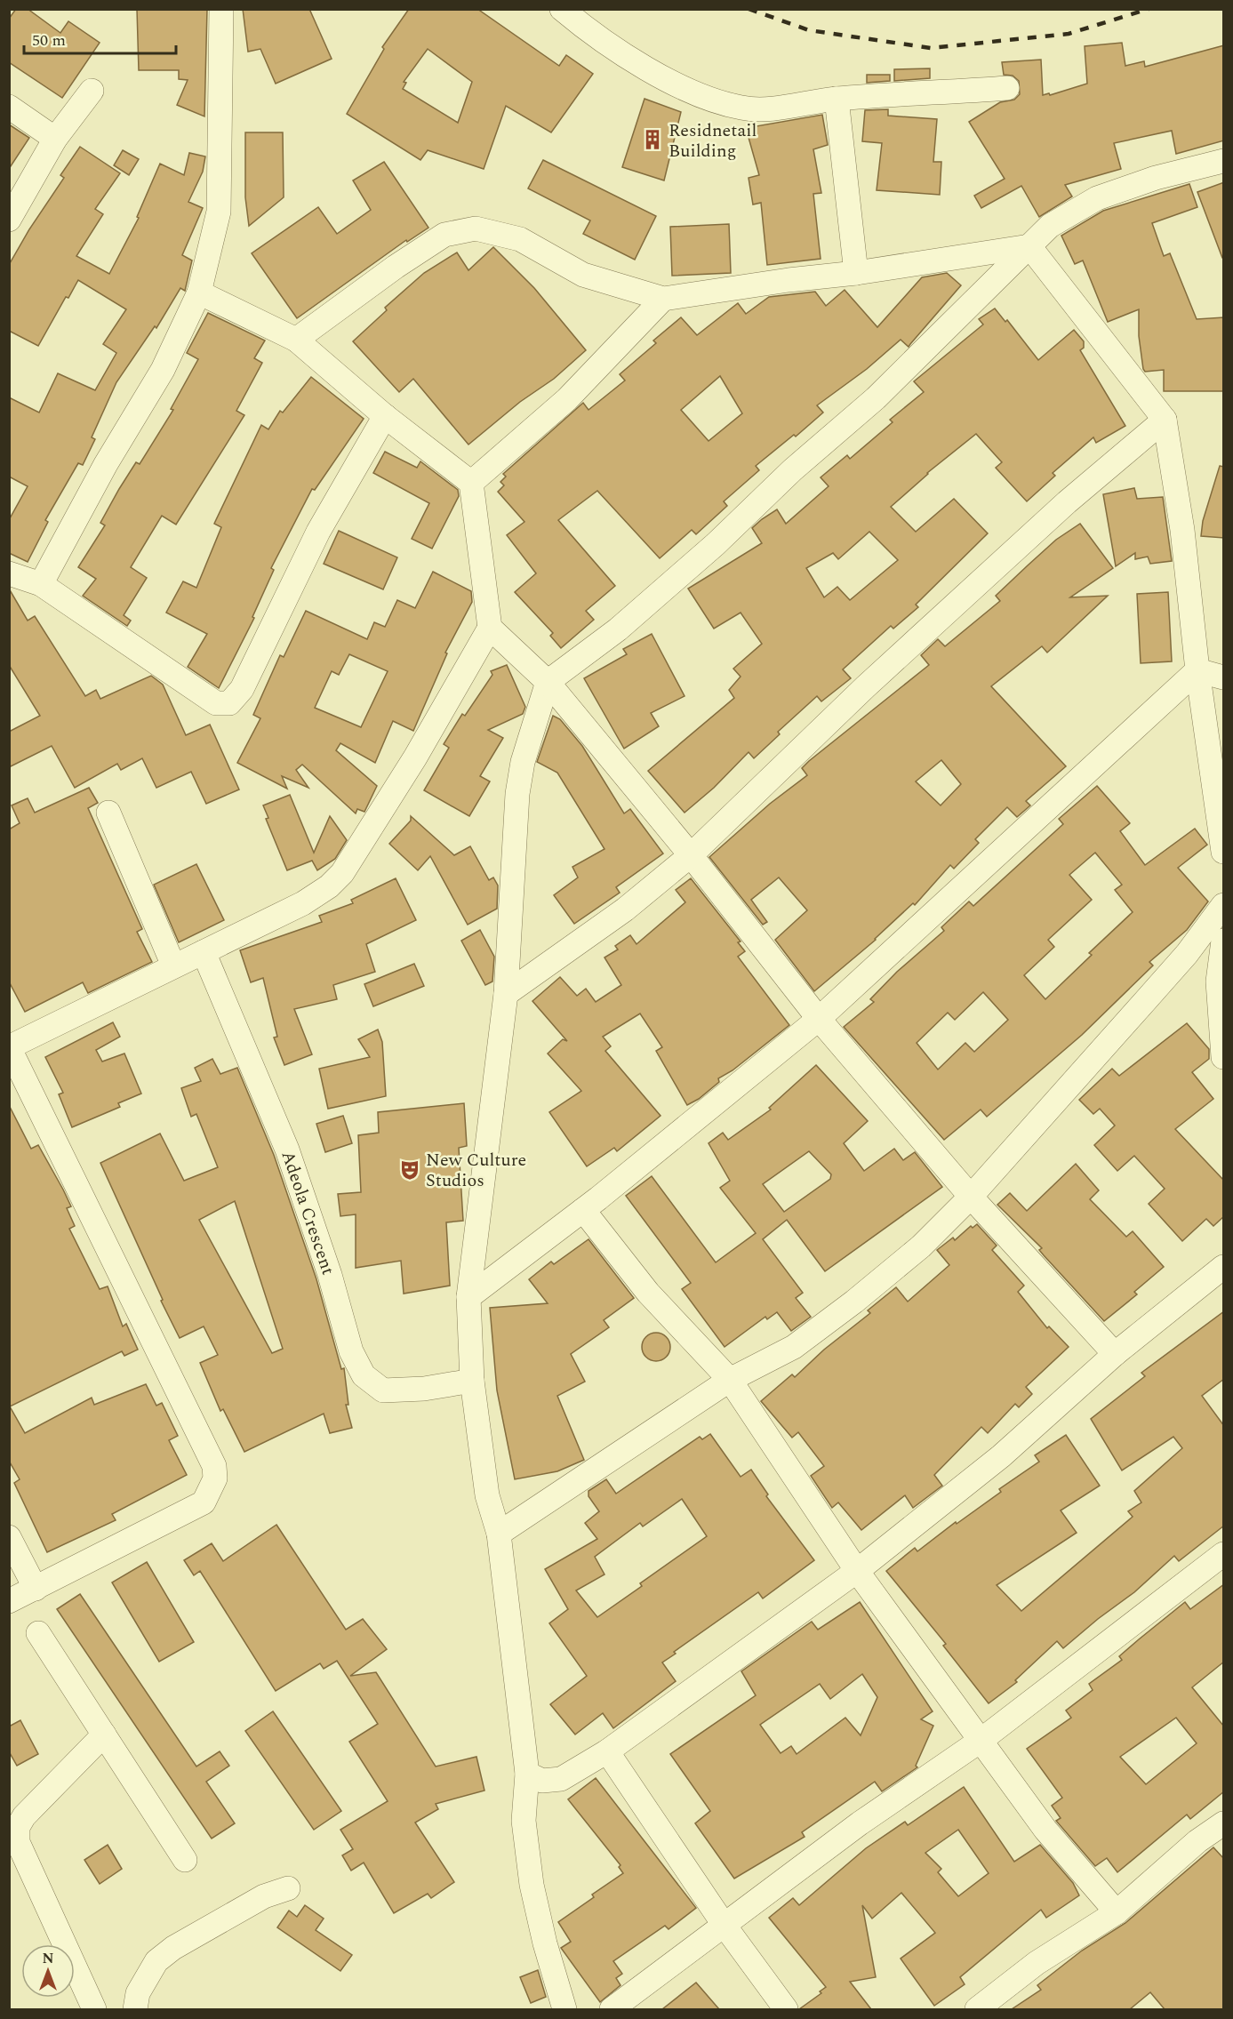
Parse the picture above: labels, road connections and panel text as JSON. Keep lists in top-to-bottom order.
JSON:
{
  "streets": {
    "street": ["Adeola Crescent"]
  },
  "places": {
    "building": ["Residnetail Building"],
    "theatre": ["New Culture Studios"]
  },
  "scale_bar": "50 m",
  "north": "top"
}
